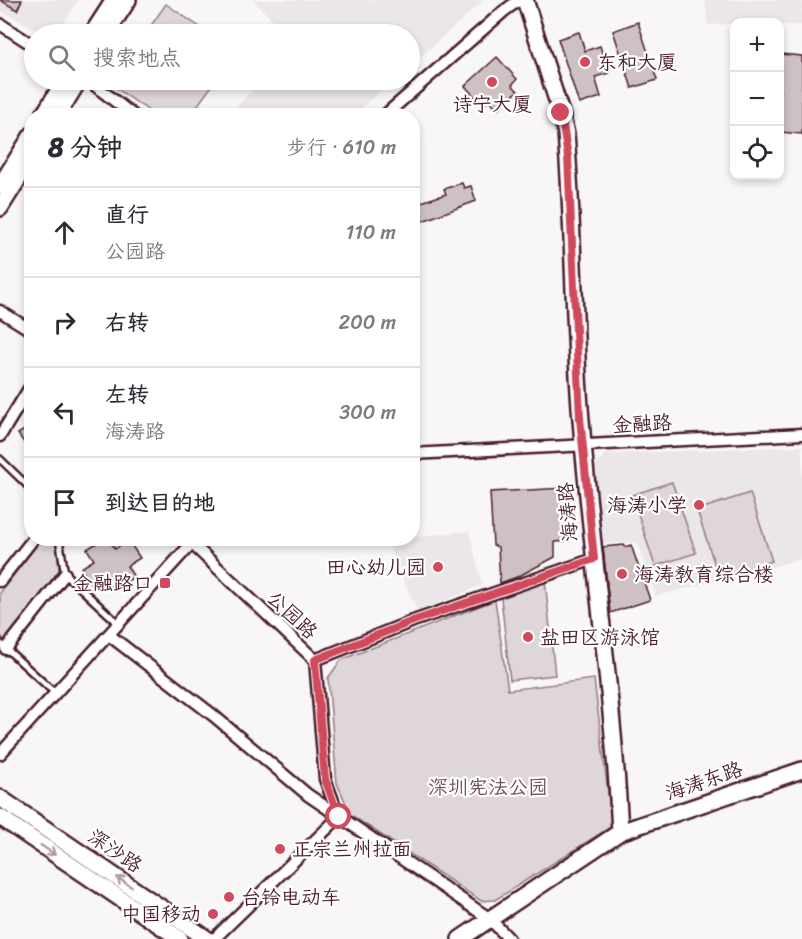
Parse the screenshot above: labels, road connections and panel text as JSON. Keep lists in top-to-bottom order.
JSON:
{
  "streets": {
    "street": [
      "金融路",
      "海涛路",
      "公园路",
      "海涛东路",
      "深沙路"
    ]
  },
  "crossings": [
    ["金融路", "海涛路"],
    ["海涛路", "海涛东路"]
  ],
  "parks": ["深圳宪法公园"],
  "places": {
    "other": [
      "东和大厦",
      "诗宁大厦",
      "海涛小学",
      "田心幼儿园",
      "海涛教育综合楼",
      "盐田区游泳馆",
      "正宗兰州拉面",
      "台铃电动车",
      "中国移动"
    ],
    "transit": ["金融路口"]
  },
  "page": {
    "map_buttons": ["+", "−"],
    "search": "搜索地点",
    "heading": ["8 分钟", "步行 · 610 m"],
    "list": [
      ["直行", "公园路", "110 m"],
      ["右转", "200 m"],
      ["左转", "海涛路", "300 m"],
      "到达目的地"
    ]
  }
}
